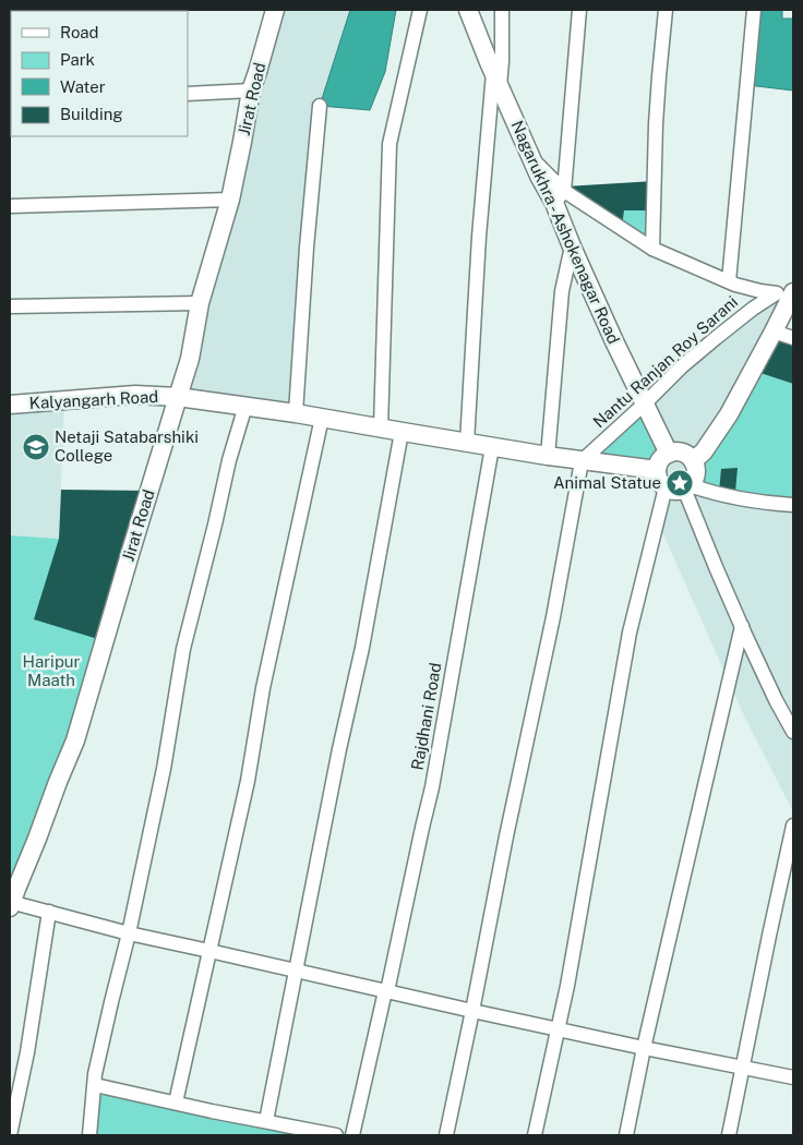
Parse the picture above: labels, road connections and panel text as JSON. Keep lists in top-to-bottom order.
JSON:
{
  "streets": {
    "main road": ["Jirat Road", "Nagarukhra - Ashokenagar Road", "Kalyangarh Road"],
    "street": ["Nantu Ranjan Roy Sarani", "Rajdhani Road"]
  },
  "crossings": [
    ["Jirat Road", "Kalyangarh Road"],
    ["Nagarukhra - Ashokenagar Road", "Nantu Ranjan Roy Sarani"],
    ["Nagarukhra - Ashokenagar Road", "Kalyangarh Road"],
    ["Nantu Ranjan Roy Sarani", "Kalyangarh Road"],
    ["Kalyangarh Road", "Rajdhani Road"]
  ],
  "parks": ["Haripur Maath"],
  "places": {
    "school or university": ["Netaji Satabarshiki College"],
    "place": ["Animal Statue"]
  },
  "legend": [
    "Road",
    "Park",
    "Water",
    "Building"
  ]
}
